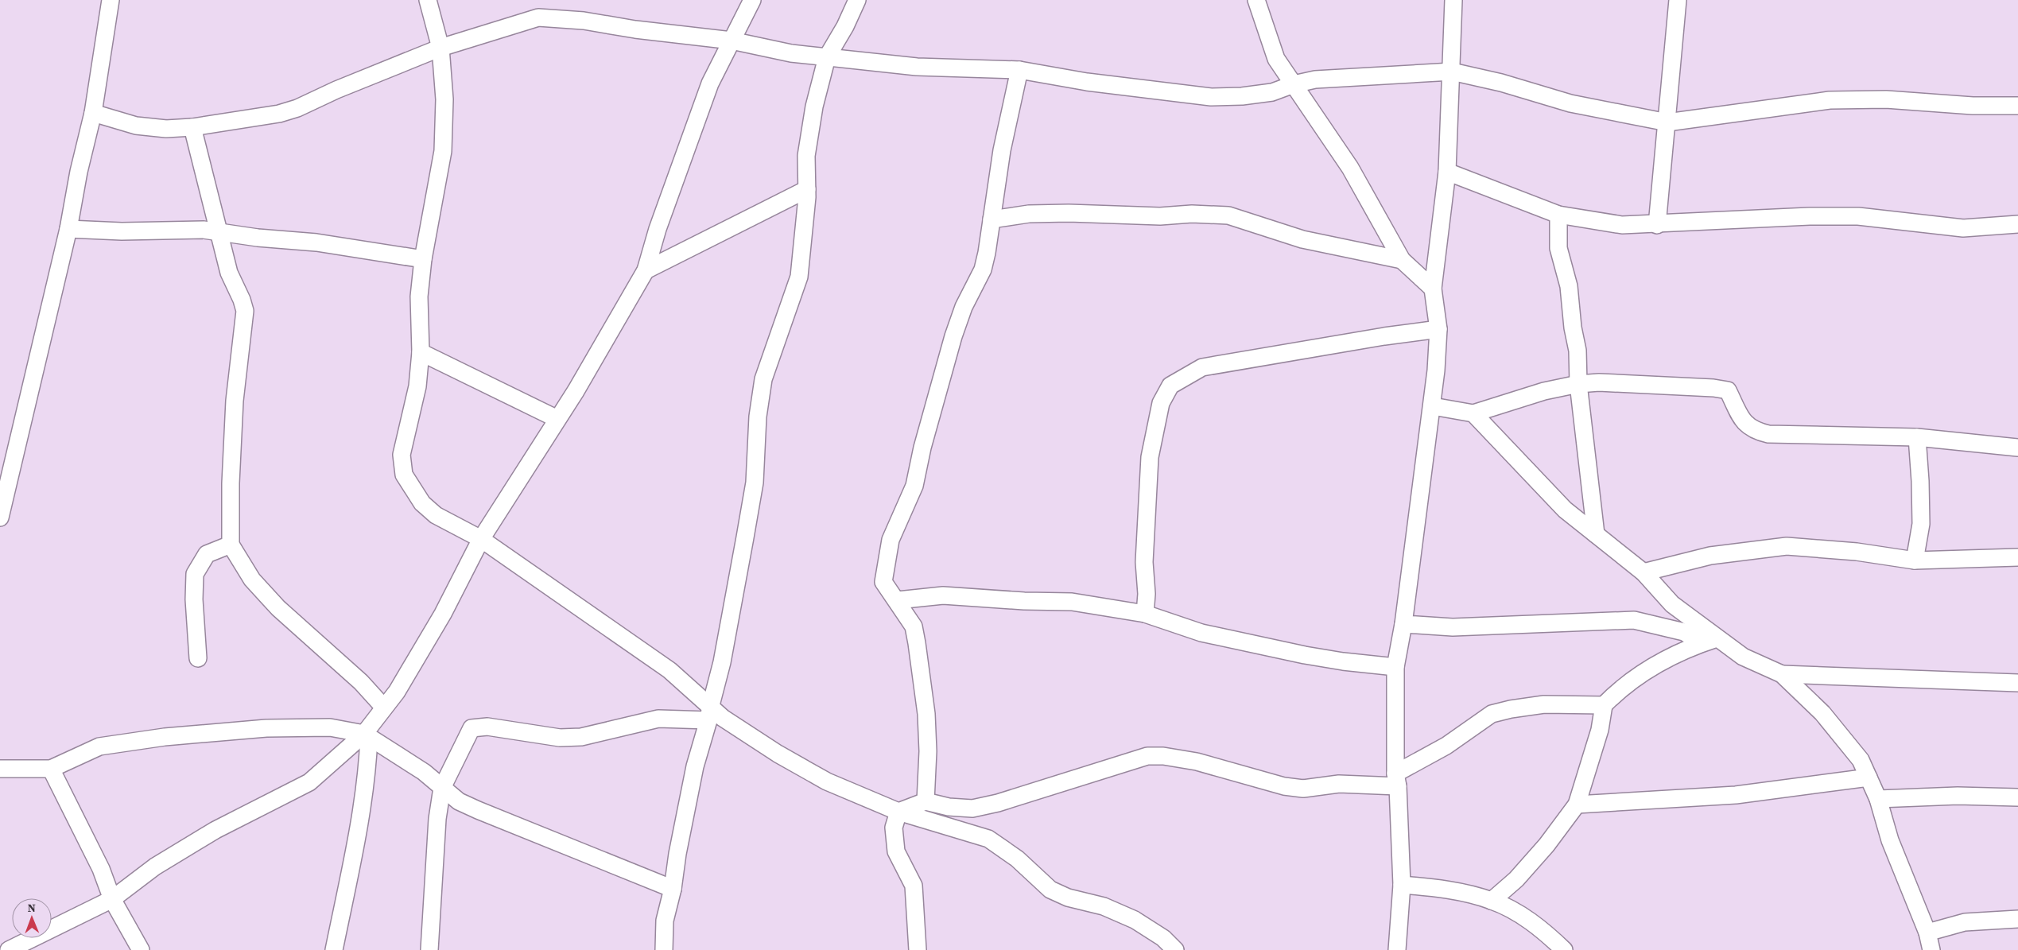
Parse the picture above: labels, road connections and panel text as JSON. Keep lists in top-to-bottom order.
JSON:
{
  "north": "top"
}
